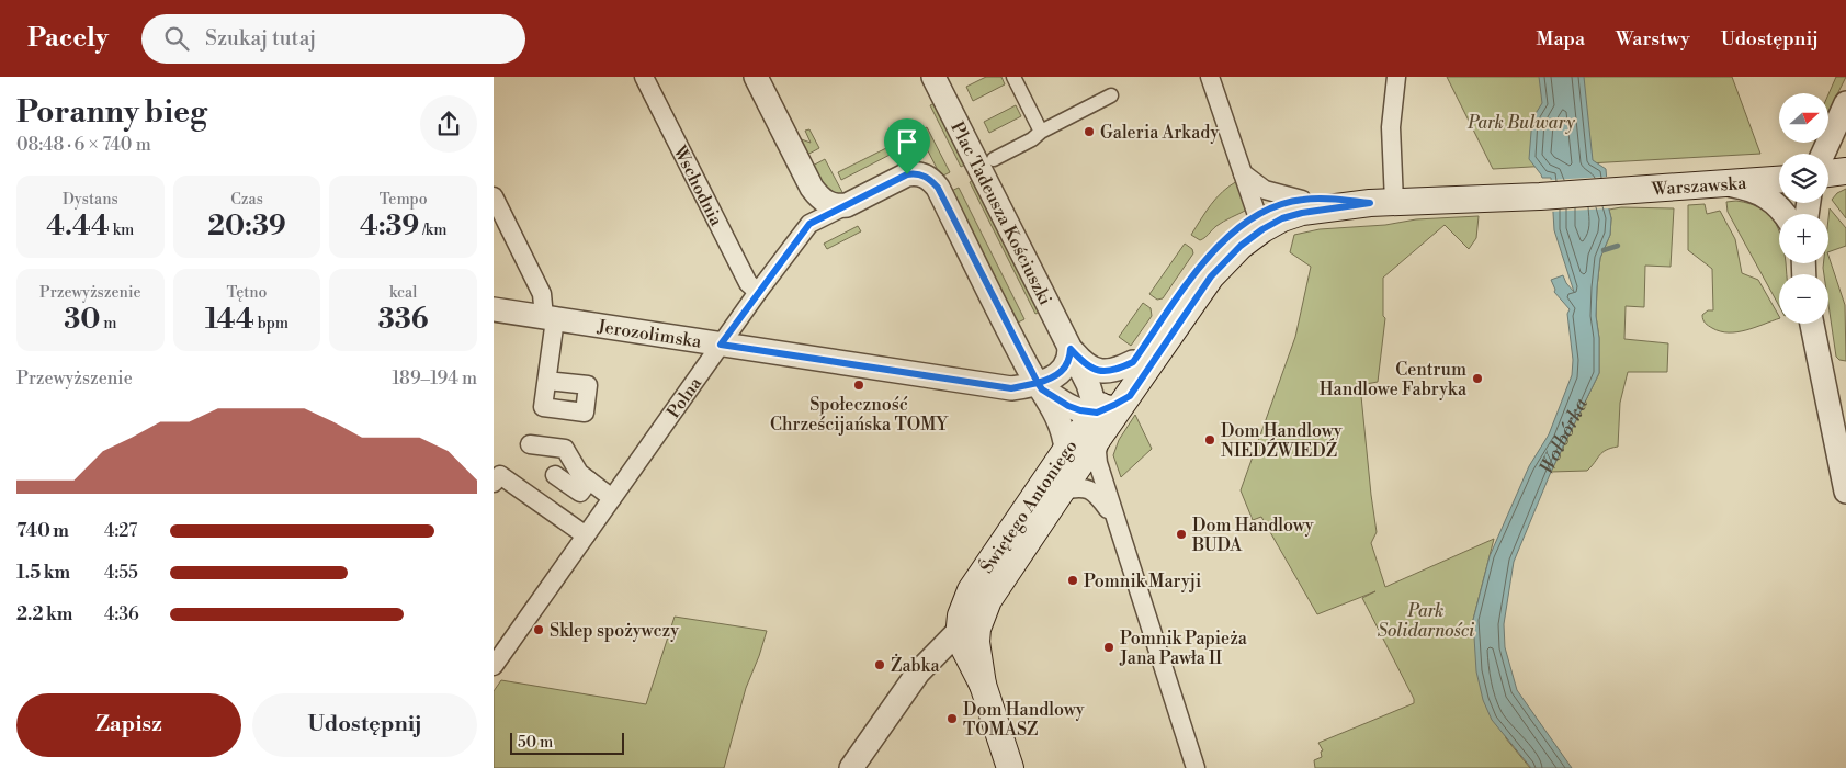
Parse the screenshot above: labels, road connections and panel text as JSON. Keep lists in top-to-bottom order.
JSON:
{
  "streets": {
    "main road": ["Warszawska", "Świętego Antoniego"],
    "street": [
      "Wschodnia",
      "Plac Tadeusza Kościuszki",
      "Jerozolimska",
      "Polna"
    ]
  },
  "crossings": [
    ["Wschodnia", "Polna"],
    ["Warszawska", "Świętego Antoniego"],
    ["Plac Tadeusza Kościuszki", "Świętego Antoniego"],
    ["Jerozolimska", "Polna"]
  ],
  "water": ["Wolbórka"],
  "parks": ["Park Bulwary", "Park Solidarności"],
  "places": [
    "Galeria Arkady",
    "Centrum Handlowe Fabryka",
    "Społeczność Chrześcijańska TOMY",
    "Dom Handlowy NIEDŹWIEDŹ",
    "Dom Handlowy BUDA",
    "Pomnik Maryji",
    "Sklep spożywczy",
    "Pomnik Papieża Jana Pawła II",
    "Żabka",
    "Dom Handlowy TOMASZ"
  ],
  "scale_bar": "50 m",
  "north": "right",
  "page": {
    "header": "Pacely",
    "search": "Szukaj tutaj",
    "nav": ["Mapa", "Warstwy", "Udostępnij"],
    "heading": ["Poranny bieg", "08:48 · 6 × 740 m"],
    "map_buttons": ["+", "−"],
    "stats": [
      ["Dystans", "4.44 km"],
      ["Czas", "20:39"],
      ["Tempo", "4:39 /km"],
      ["Przewyższenie", "30 m"],
      ["Tętno", "144 bpm"],
      ["kcal", "336"]
    ],
    "chart": ["Przewyższenie", "189–194 m"],
    "list": [
      {
        "name": "740 m",
        "note": "4:27"
      },
      {
        "name": "1.5 km",
        "note": "4:55"
      },
      {
        "name": "2.2 km",
        "note": "4:36"
      }
    ],
    "buttons": ["Zapisz", "Udostępnij"],
    "scale": "50 m"
  }
}
